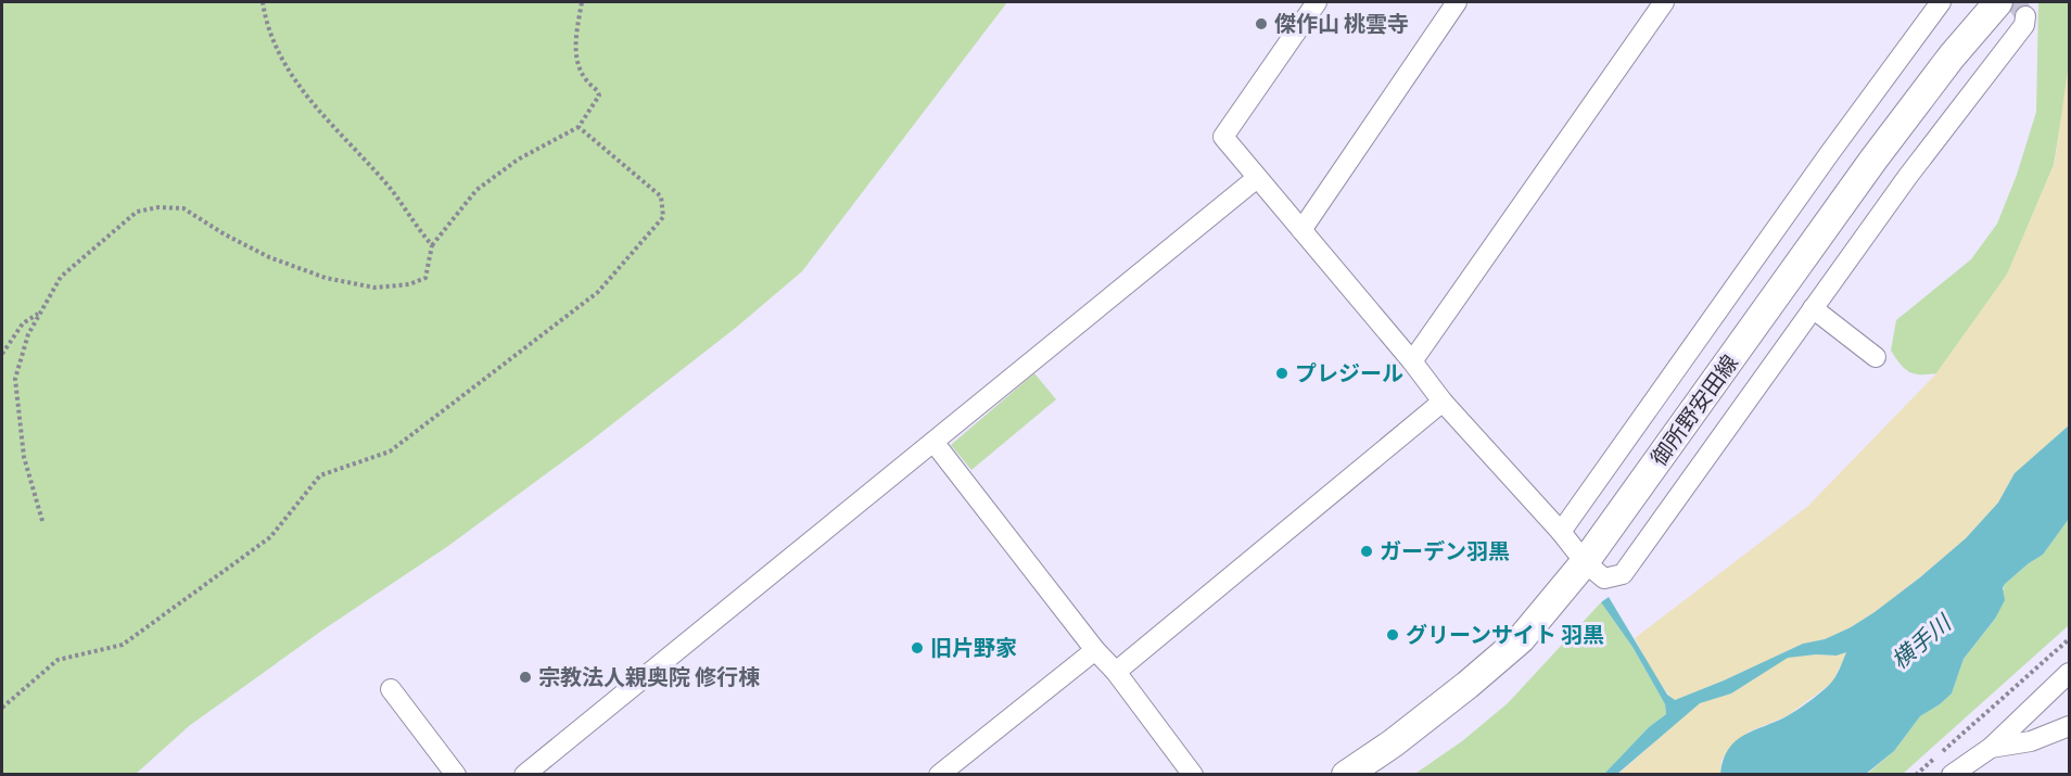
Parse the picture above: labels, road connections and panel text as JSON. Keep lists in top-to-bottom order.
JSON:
{
  "streets": {
    "main road": ["御所野安田線"]
  },
  "water": ["横手川"],
  "places": [
    "傑作山 桃雲寺",
    "プレジール",
    "ガーデン羽黒",
    "グリーンサイト 羽黒",
    "旧片野家",
    "宗教法人親奥院 修行棟"
  ]
}
